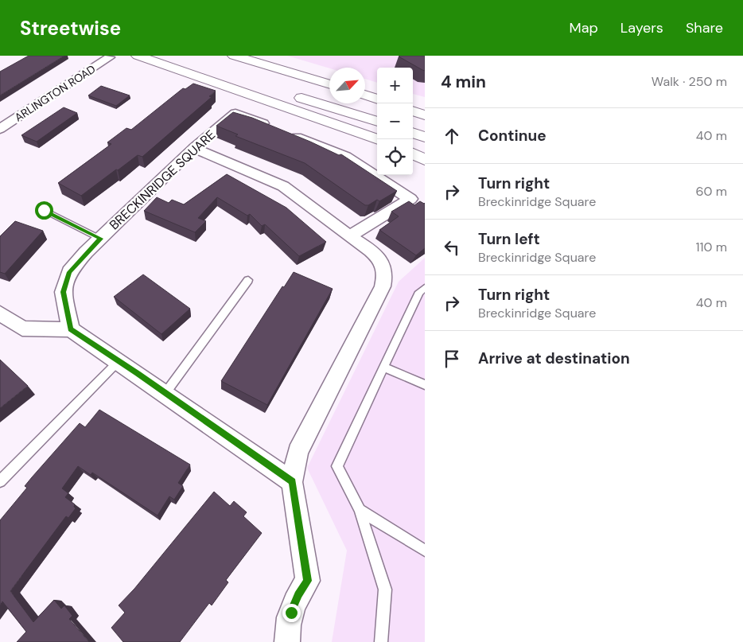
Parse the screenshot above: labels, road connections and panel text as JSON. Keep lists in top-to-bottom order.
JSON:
{
  "streets": {
    "street": ["ARLINGTON ROAD", "BRECKINRIDGE SQUARE"]
  },
  "north": "top right",
  "page": {
    "header": "Streetwise",
    "nav": ["Map", "Layers", "Share"],
    "heading": ["4 min", "Walk · 250 m"],
    "map_buttons": ["+", "−"],
    "list": [
      ["Continue", "40 m"],
      ["Turn right", "Breckinridge Square", "60 m"],
      ["Turn left", "Breckinridge Square", "110 m"],
      ["Turn right", "Breckinridge Square", "40 m"],
      "Arrive at destination"
    ]
  }
}
